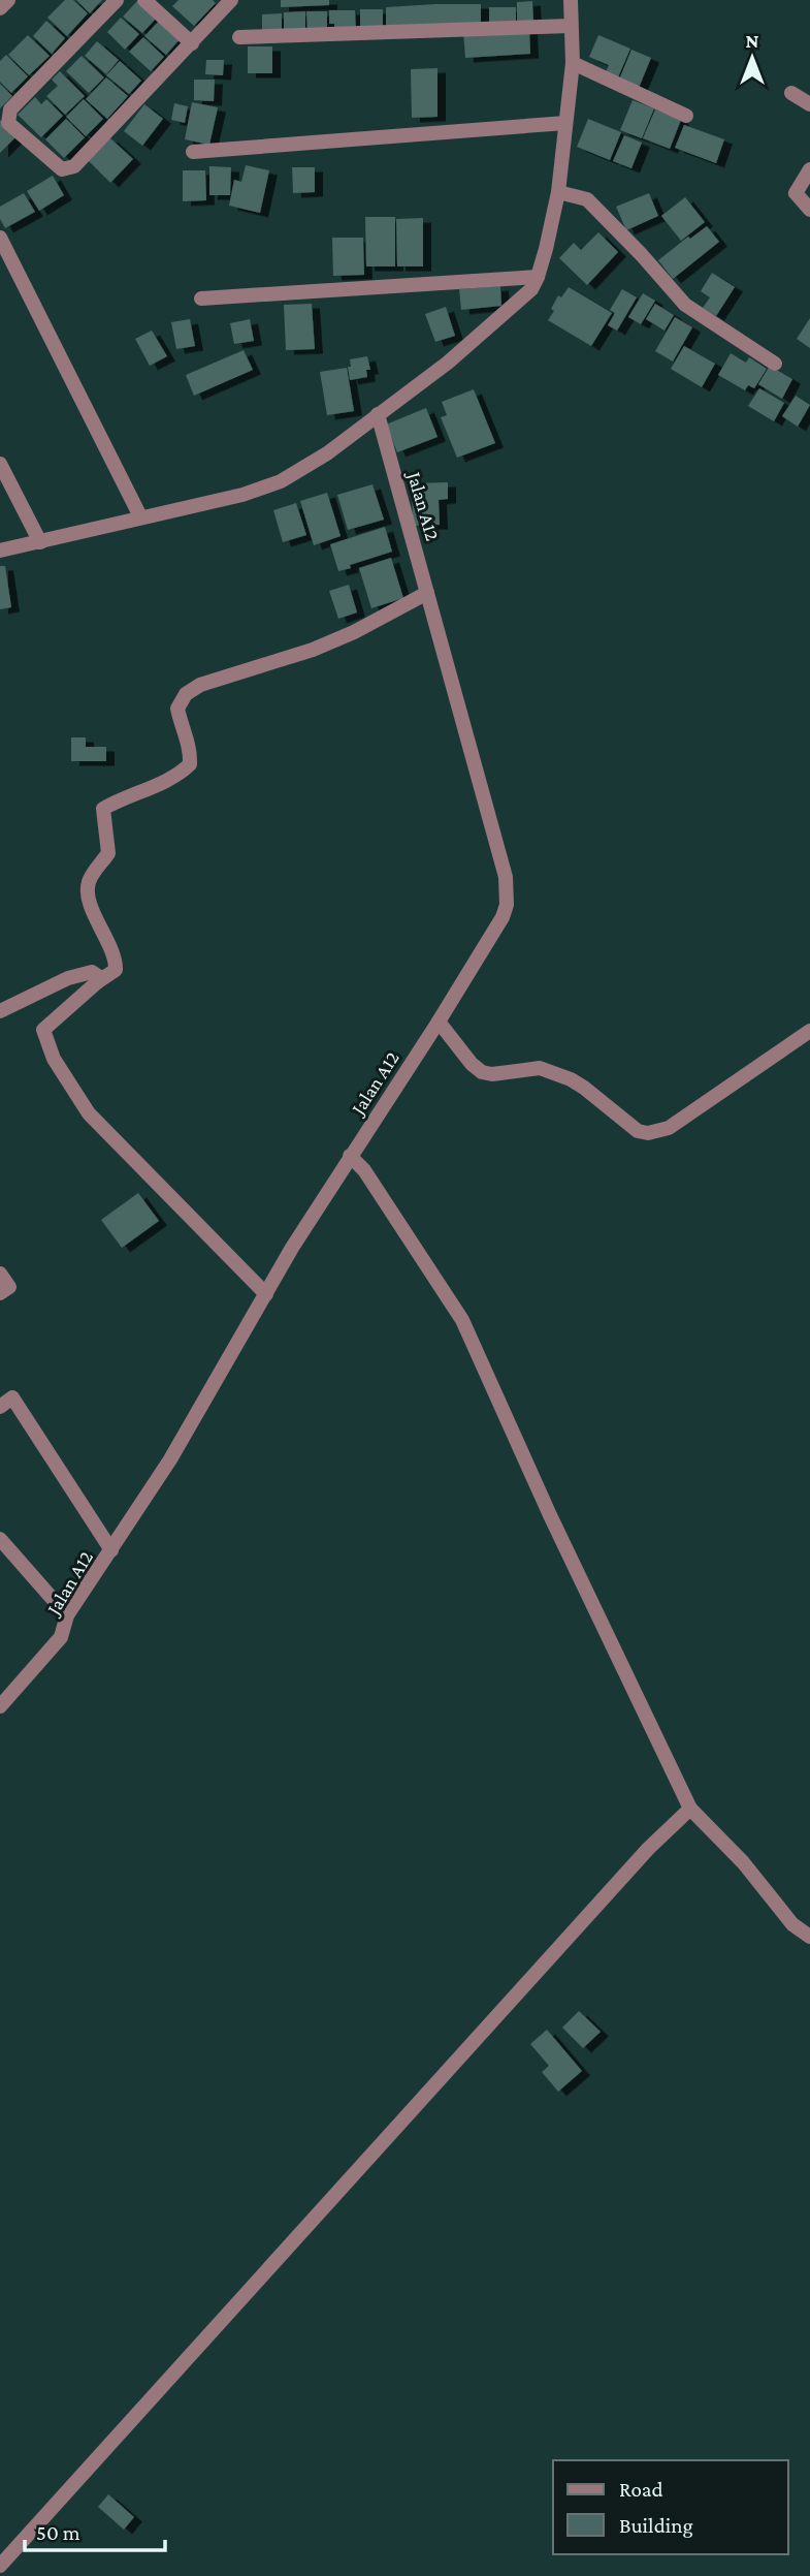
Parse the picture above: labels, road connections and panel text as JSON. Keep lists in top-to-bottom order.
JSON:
{
  "streets": {
    "street": ["Jalan A12"]
  },
  "legend": ["Road", "Building"],
  "scale_bar": "50 m",
  "north": "top"
}
